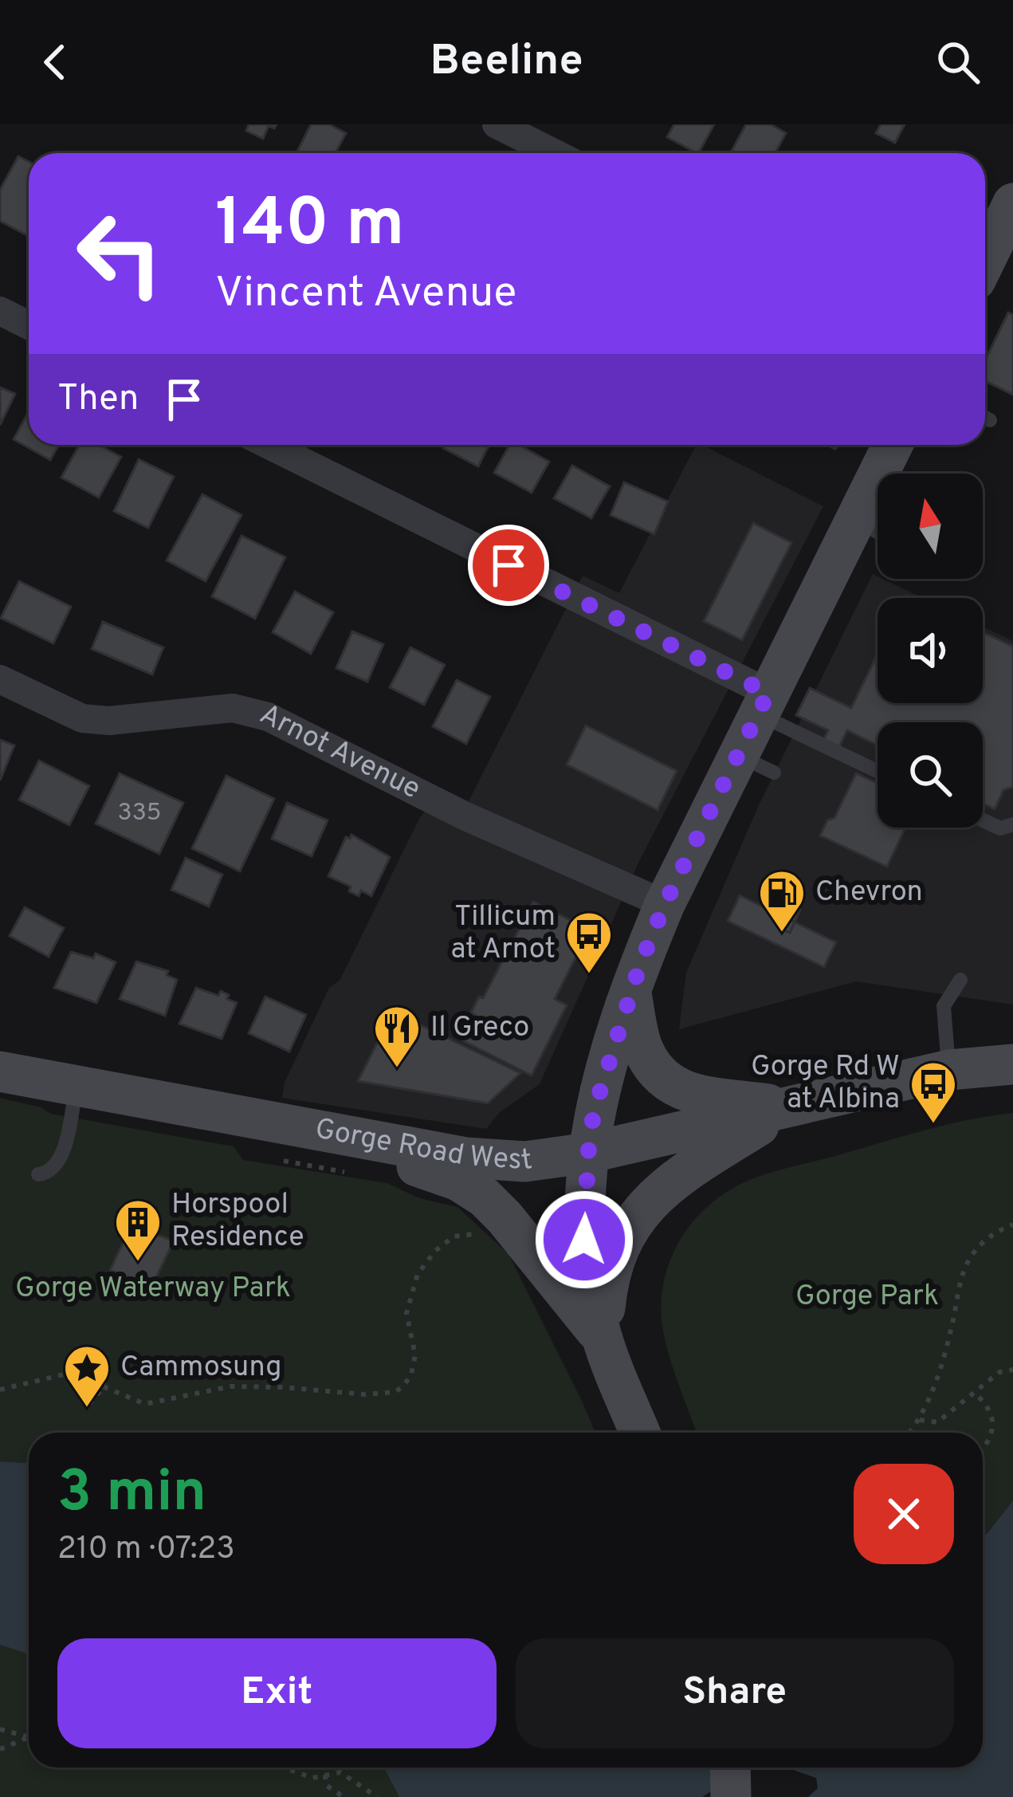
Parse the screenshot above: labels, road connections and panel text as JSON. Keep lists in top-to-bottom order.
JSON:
{
  "streets": {
    "main road": ["Gorge Road West"],
    "street": ["Arnot Avenue"]
  },
  "parks": ["Gorge Waterway Park", "Gorge Park"],
  "places": {
    "fuel station": ["Chevron"],
    "bus stop": ["Tillicum at Arnot", "Gorge Rd W at Albina"],
    "restaurant": ["Il Greco"],
    "building": ["Horspool Residence"],
    "place": ["Cammosung"]
  },
  "house_numbers": ["335"],
  "north": "top",
  "page": {
    "header": "Beeline",
    "turn": ["140 m", "Vincent Avenue"],
    "then": "Then",
    "heading": ["3 min", "210 m · 07:23"],
    "buttons": ["Exit", "Share"]
  }
}
